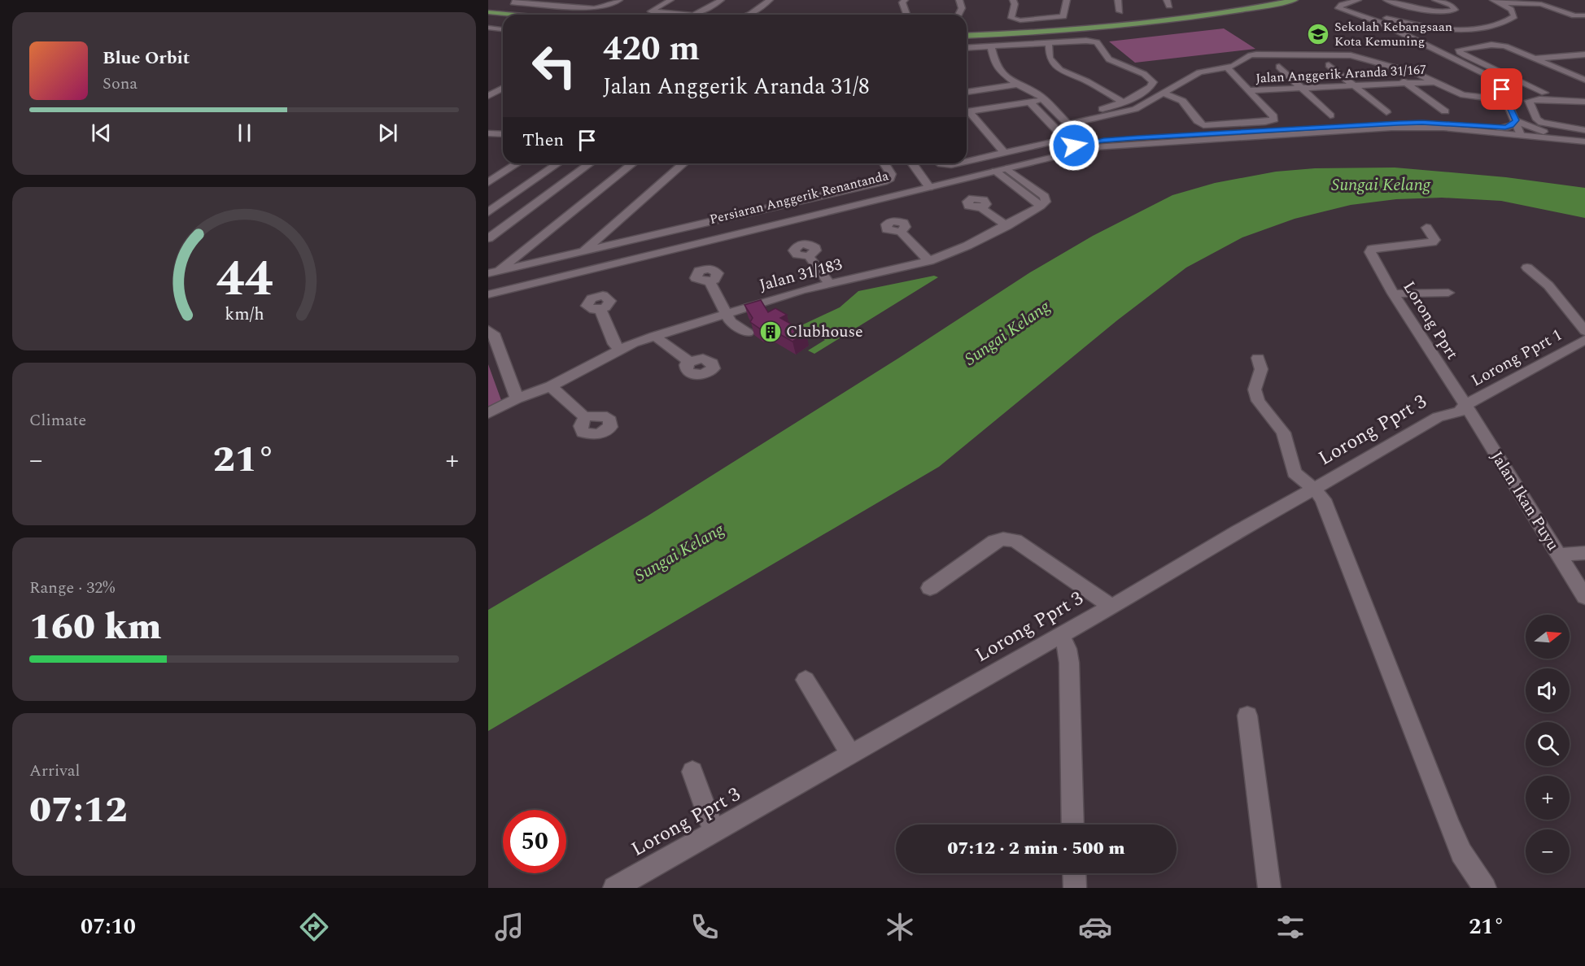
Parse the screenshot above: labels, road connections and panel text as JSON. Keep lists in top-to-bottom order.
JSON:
{
  "streets": {
    "street": [
      "Jalan Anggerik Aranda 31/167",
      "Persiaran Anggerik Renantanda",
      "Jalan 31/183",
      "Lorong Pprt",
      "Lorong Pprt 1",
      "Lorong Pprt 3",
      "Jalan Ikan Puyu"
    ]
  },
  "crossings": [
    ["Lorong Pprt", "Lorong Pprt 1"],
    ["Lorong Pprt", "Lorong Pprt 3"],
    ["Lorong Pprt", "Jalan Ikan Puyu"],
    ["Lorong Pprt 1", "Lorong Pprt 3"],
    ["Lorong Pprt 1", "Jalan Ikan Puyu"],
    ["Lorong Pprt 3", "Jalan Ikan Puyu"]
  ],
  "water": ["Sungai Kelang"],
  "places": {
    "school or university": ["Sekolah Kebangsaan Kota Kemuning"],
    "building": ["Clubhouse"]
  },
  "north": "right",
  "page": {
    "turn": ["420 m", "Jalan Anggerik Aranda 31/8"],
    "song": ["Blue Orbit", "Sona"],
    "then": "Then",
    "tile": [
      "Climate",
      ["Range · 32%", "160 km"],
      ["Arrival", "07:12"]
    ],
    "heat": ["−", "21°", "+"],
    "map_buttons": ["+", "−"],
    "limit": "50",
    "trip": "07:12 · 2 min · 500 m",
    "tabs": ["07:10", "21°"],
    "gauge": ["44", "km/h"]
  }
}
